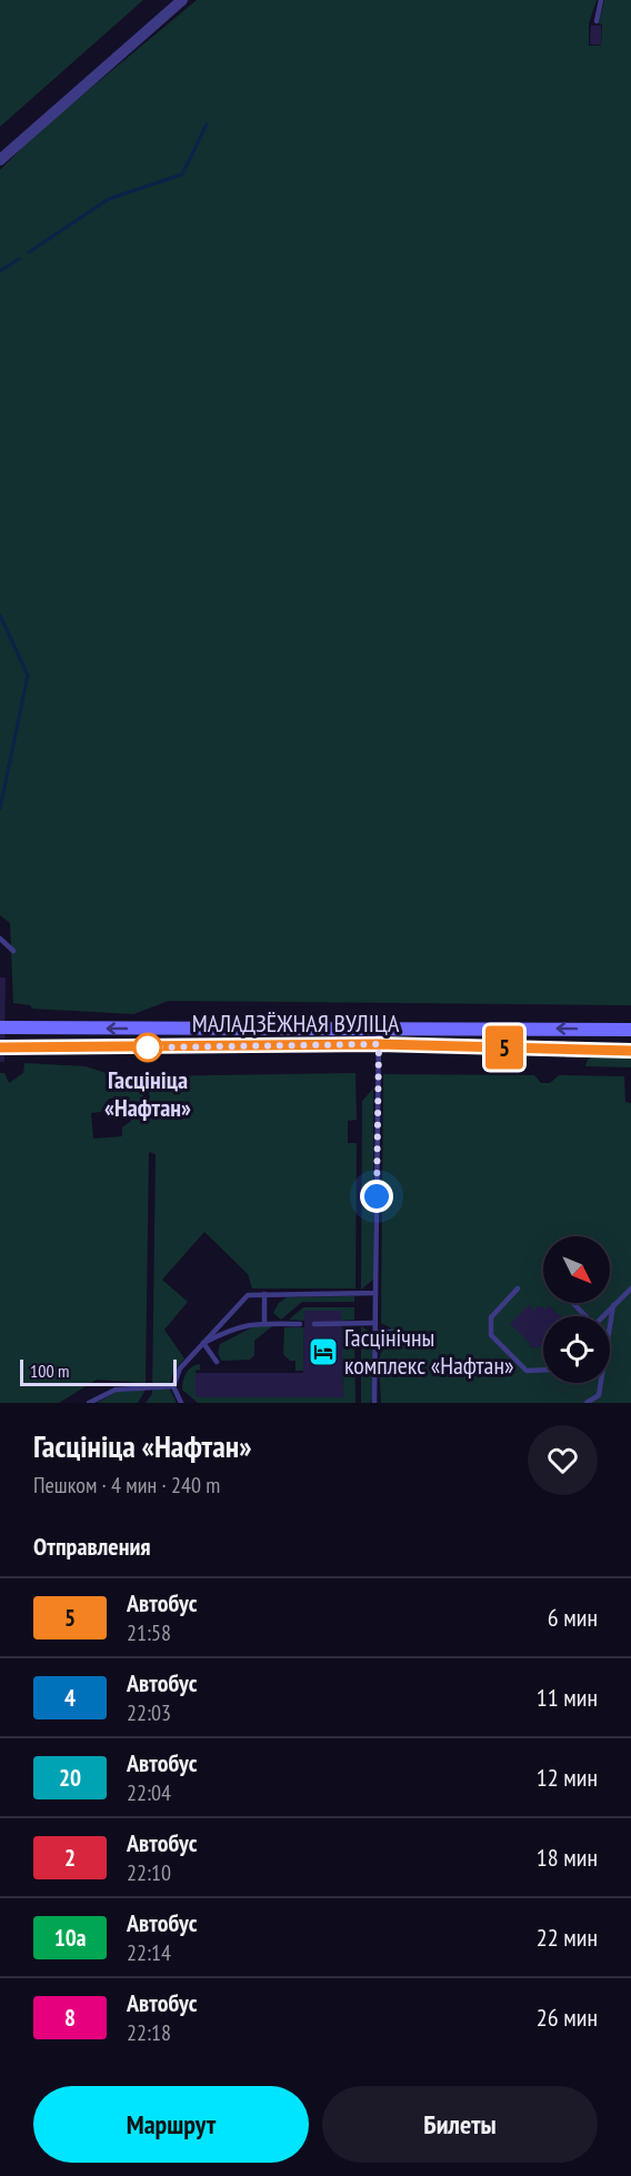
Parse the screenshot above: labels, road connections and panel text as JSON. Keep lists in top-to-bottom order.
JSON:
{
  "streets": {
    "main road": ["МАЛАДЗЁЖНАЯ ВУЛІЦА"]
  },
  "places": {
    "other": ["Гасцініца «Нафтан»"],
    "hotel": ["Гасцінічны комплекс «Нафтан»"]
  },
  "lines": ["bus line 5"],
  "scale_bar": "100 m",
  "north": "bottom right",
  "page": {
    "on_map": "5",
    "scale": "100 m",
    "heading": [
      ["Гасцініца «Нафтан»", "Пешком · 4 мин · 240 m"],
      "Отправления"
    ],
    "list": [
      {
        "mark": "5",
        "name": "Автобус",
        "note": "21:58",
        "value": "6 мин"
      },
      {
        "mark": "4",
        "name": "Автобус",
        "note": "22:03",
        "value": "11 мин"
      },
      {
        "mark": "20",
        "name": "Автобус",
        "note": "22:04",
        "value": "12 мин"
      },
      {
        "mark": "2",
        "name": "Автобус",
        "note": "22:10",
        "value": "18 мин"
      },
      {
        "mark": "10а",
        "name": "Автобус",
        "note": "22:14",
        "value": "22 мин"
      },
      {
        "mark": "8",
        "name": "Автобус",
        "note": "22:18",
        "value": "26 мин"
      }
    ],
    "buttons": ["Маршрут", "Билеты"]
  }
}
